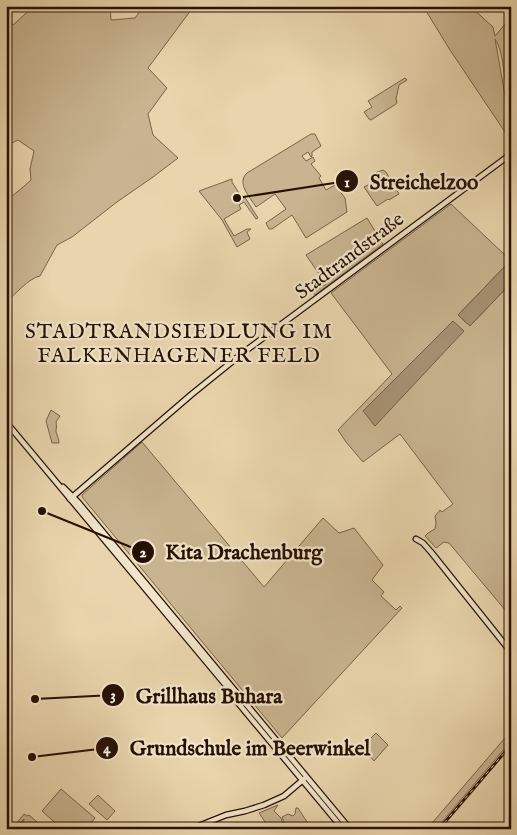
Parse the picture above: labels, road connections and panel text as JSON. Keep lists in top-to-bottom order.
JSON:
{
  "streets": {
    "street": ["Stadtrandstraße"]
  },
  "districts": ["STADTRANDSIEDLUNG IM FALKENHAGENER FELD"],
  "places": [
    "Streichelzoo",
    "Kita Drachenburg",
    "Grillhaus Buhara",
    "Grundschule im Beerwinkel"
  ]
}
